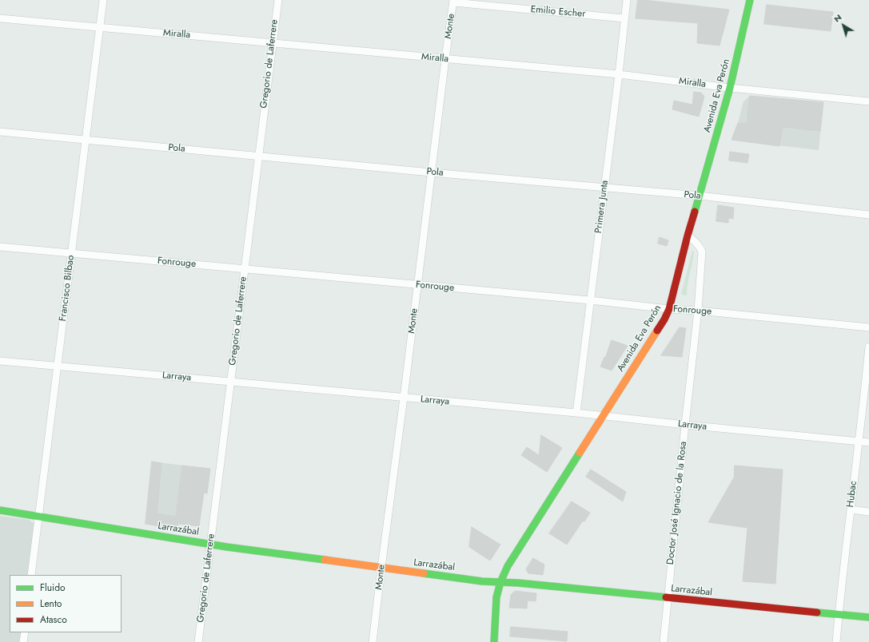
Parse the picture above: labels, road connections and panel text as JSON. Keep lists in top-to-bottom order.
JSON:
{
  "streets": {
    "street": [
      "Emilio Escher",
      "Monte",
      "Miralla",
      "Gregorio de Laferrere",
      "Avenida Eva Perón",
      "Pola",
      "Primera Junta",
      "Fonrouge",
      "Francisco Bilbao",
      "Larraya",
      "Hubac",
      "Doctor José Ignacio de la Rosa",
      "Larrazábal"
    ]
  },
  "crossings": [
    ["Emilio Escher", "Monte"],
    ["Emilio Escher", "Primera Junta"],
    ["Monte", "Miralla"],
    ["Monte", "Pola"],
    ["Monte", "Fonrouge"],
    ["Monte", "Larraya"],
    ["Monte", "Larrazábal"],
    ["Miralla", "Gregorio de Laferrere"],
    ["Miralla", "Avenida Eva Perón"],
    ["Miralla", "Primera Junta"],
    ["Miralla", "Francisco Bilbao"],
    ["Gregorio de Laferrere", "Pola"],
    ["Gregorio de Laferrere", "Fonrouge"],
    ["Gregorio de Laferrere", "Larraya"],
    ["Gregorio de Laferrere", "Larrazábal"],
    ["Avenida Eva Perón", "Pola"],
    ["Avenida Eva Perón", "Fonrouge"],
    ["Avenida Eva Perón", "Larraya"],
    ["Avenida Eva Perón", "Doctor José Ignacio de la Rosa"],
    ["Avenida Eva Perón", "Larrazábal"],
    ["Pola", "Primera Junta"],
    ["Pola", "Francisco Bilbao"],
    ["Primera Junta", "Fonrouge"],
    ["Primera Junta", "Larraya"],
    ["Fonrouge", "Francisco Bilbao"],
    ["Fonrouge", "Doctor José Ignacio de la Rosa"],
    ["Francisco Bilbao", "Larraya"],
    ["Francisco Bilbao", "Larrazábal"],
    ["Larraya", "Hubac"],
    ["Larraya", "Doctor José Ignacio de la Rosa"],
    ["Hubac", "Larrazábal"],
    ["Doctor José Ignacio de la Rosa", "Larrazábal"]
  ],
  "legend": ["Fluido", "Lento", "Atasco"],
  "north": "top left"
}
